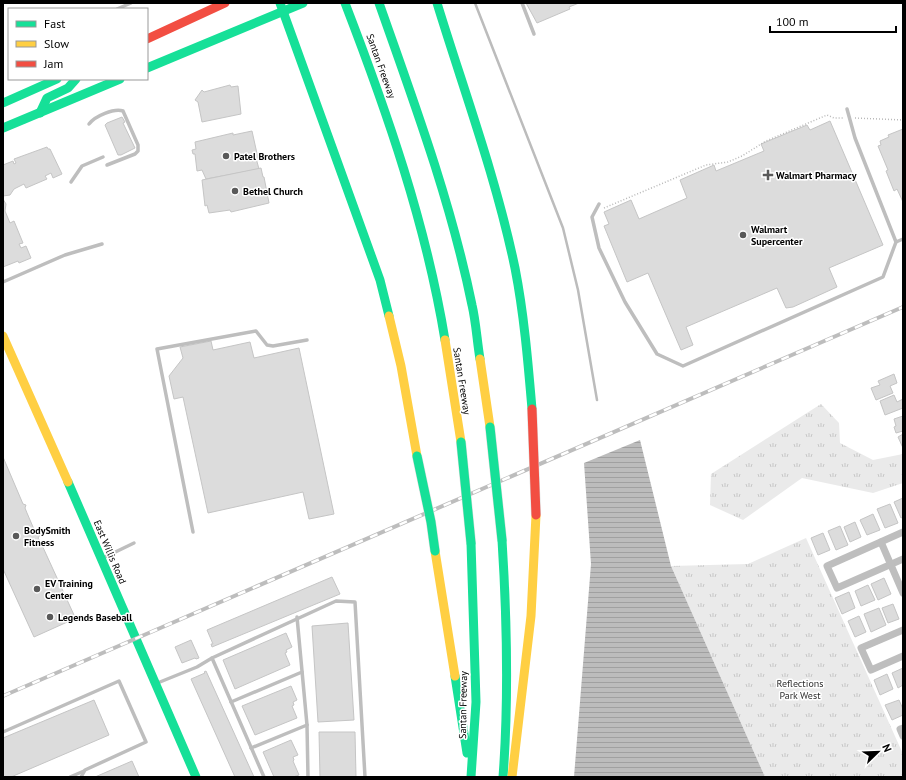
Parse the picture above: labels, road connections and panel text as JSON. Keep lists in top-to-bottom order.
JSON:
{
  "streets": {
    "main road": ["Santan Freeway", "East Willis Road"]
  },
  "parks": ["Reflections Park West"],
  "places": {
    "other": [
      "Patel Brothers",
      "Bethel Church",
      "Walmart Supercenter",
      "BodySmith Fitness",
      "EV Training Center",
      "Legends Baseball"
    ],
    "health": ["Walmart Pharmacy"]
  },
  "legend": ["Fast", "Slow", "Jam"],
  "scale_bar": "100 m",
  "north": "top right"
}
